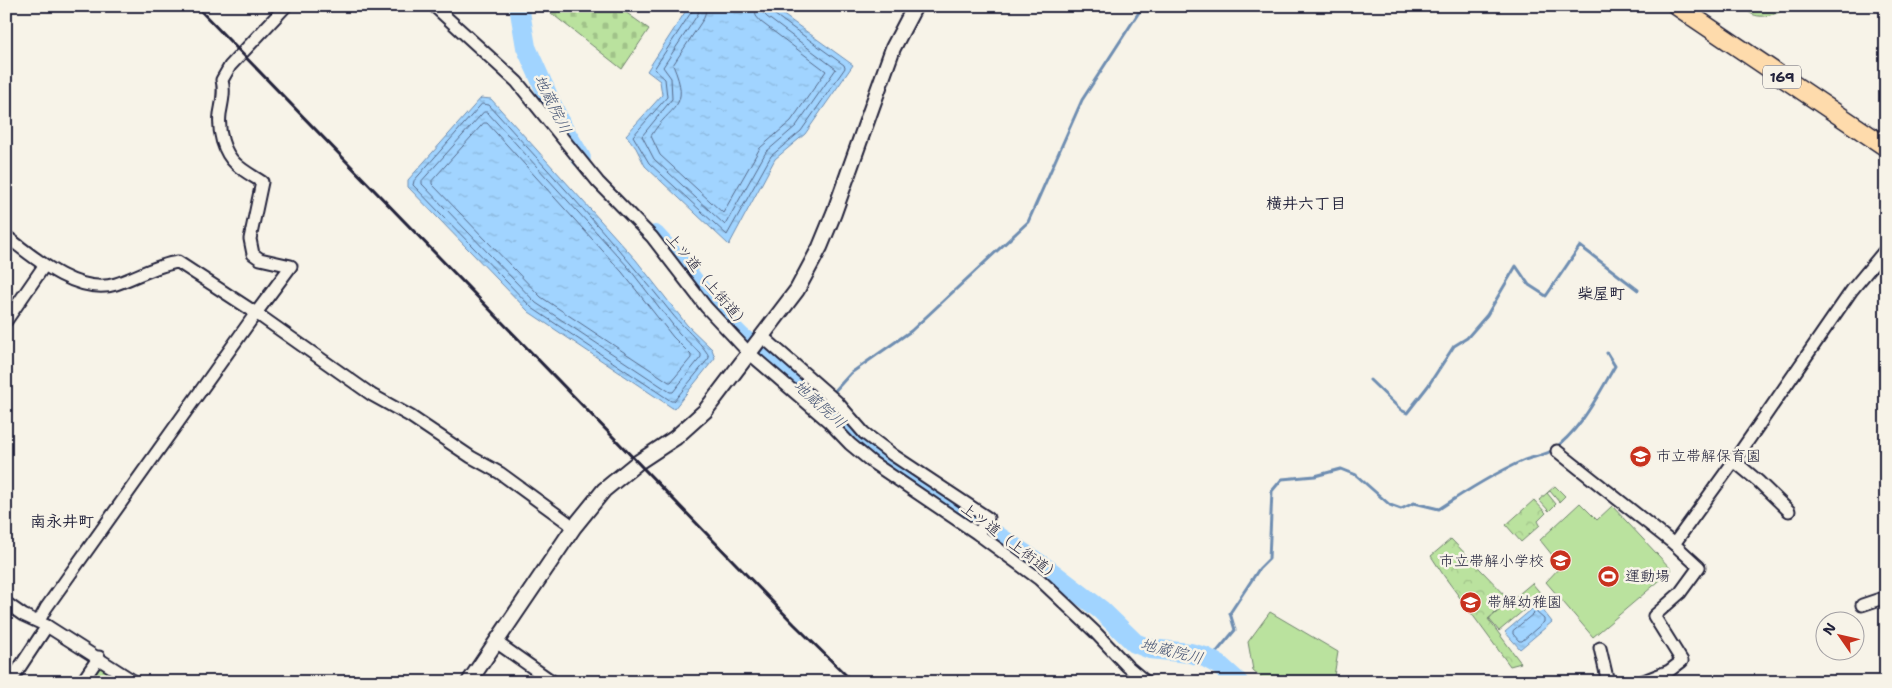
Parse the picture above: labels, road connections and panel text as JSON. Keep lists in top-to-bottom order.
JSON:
{
  "streets": {
    "highway": ["169"],
    "street": ["上ツ道（上街道）"]
  },
  "districts": ["横井六丁目", "柴屋町", "南永井町"],
  "water": ["地蔵院川"],
  "places": {
    "school or university": ["市立帯解保育園", "市立帯解小学校", "帯解幼稚園"],
    "sports": ["運動場"]
  },
  "north": "top left"
}
